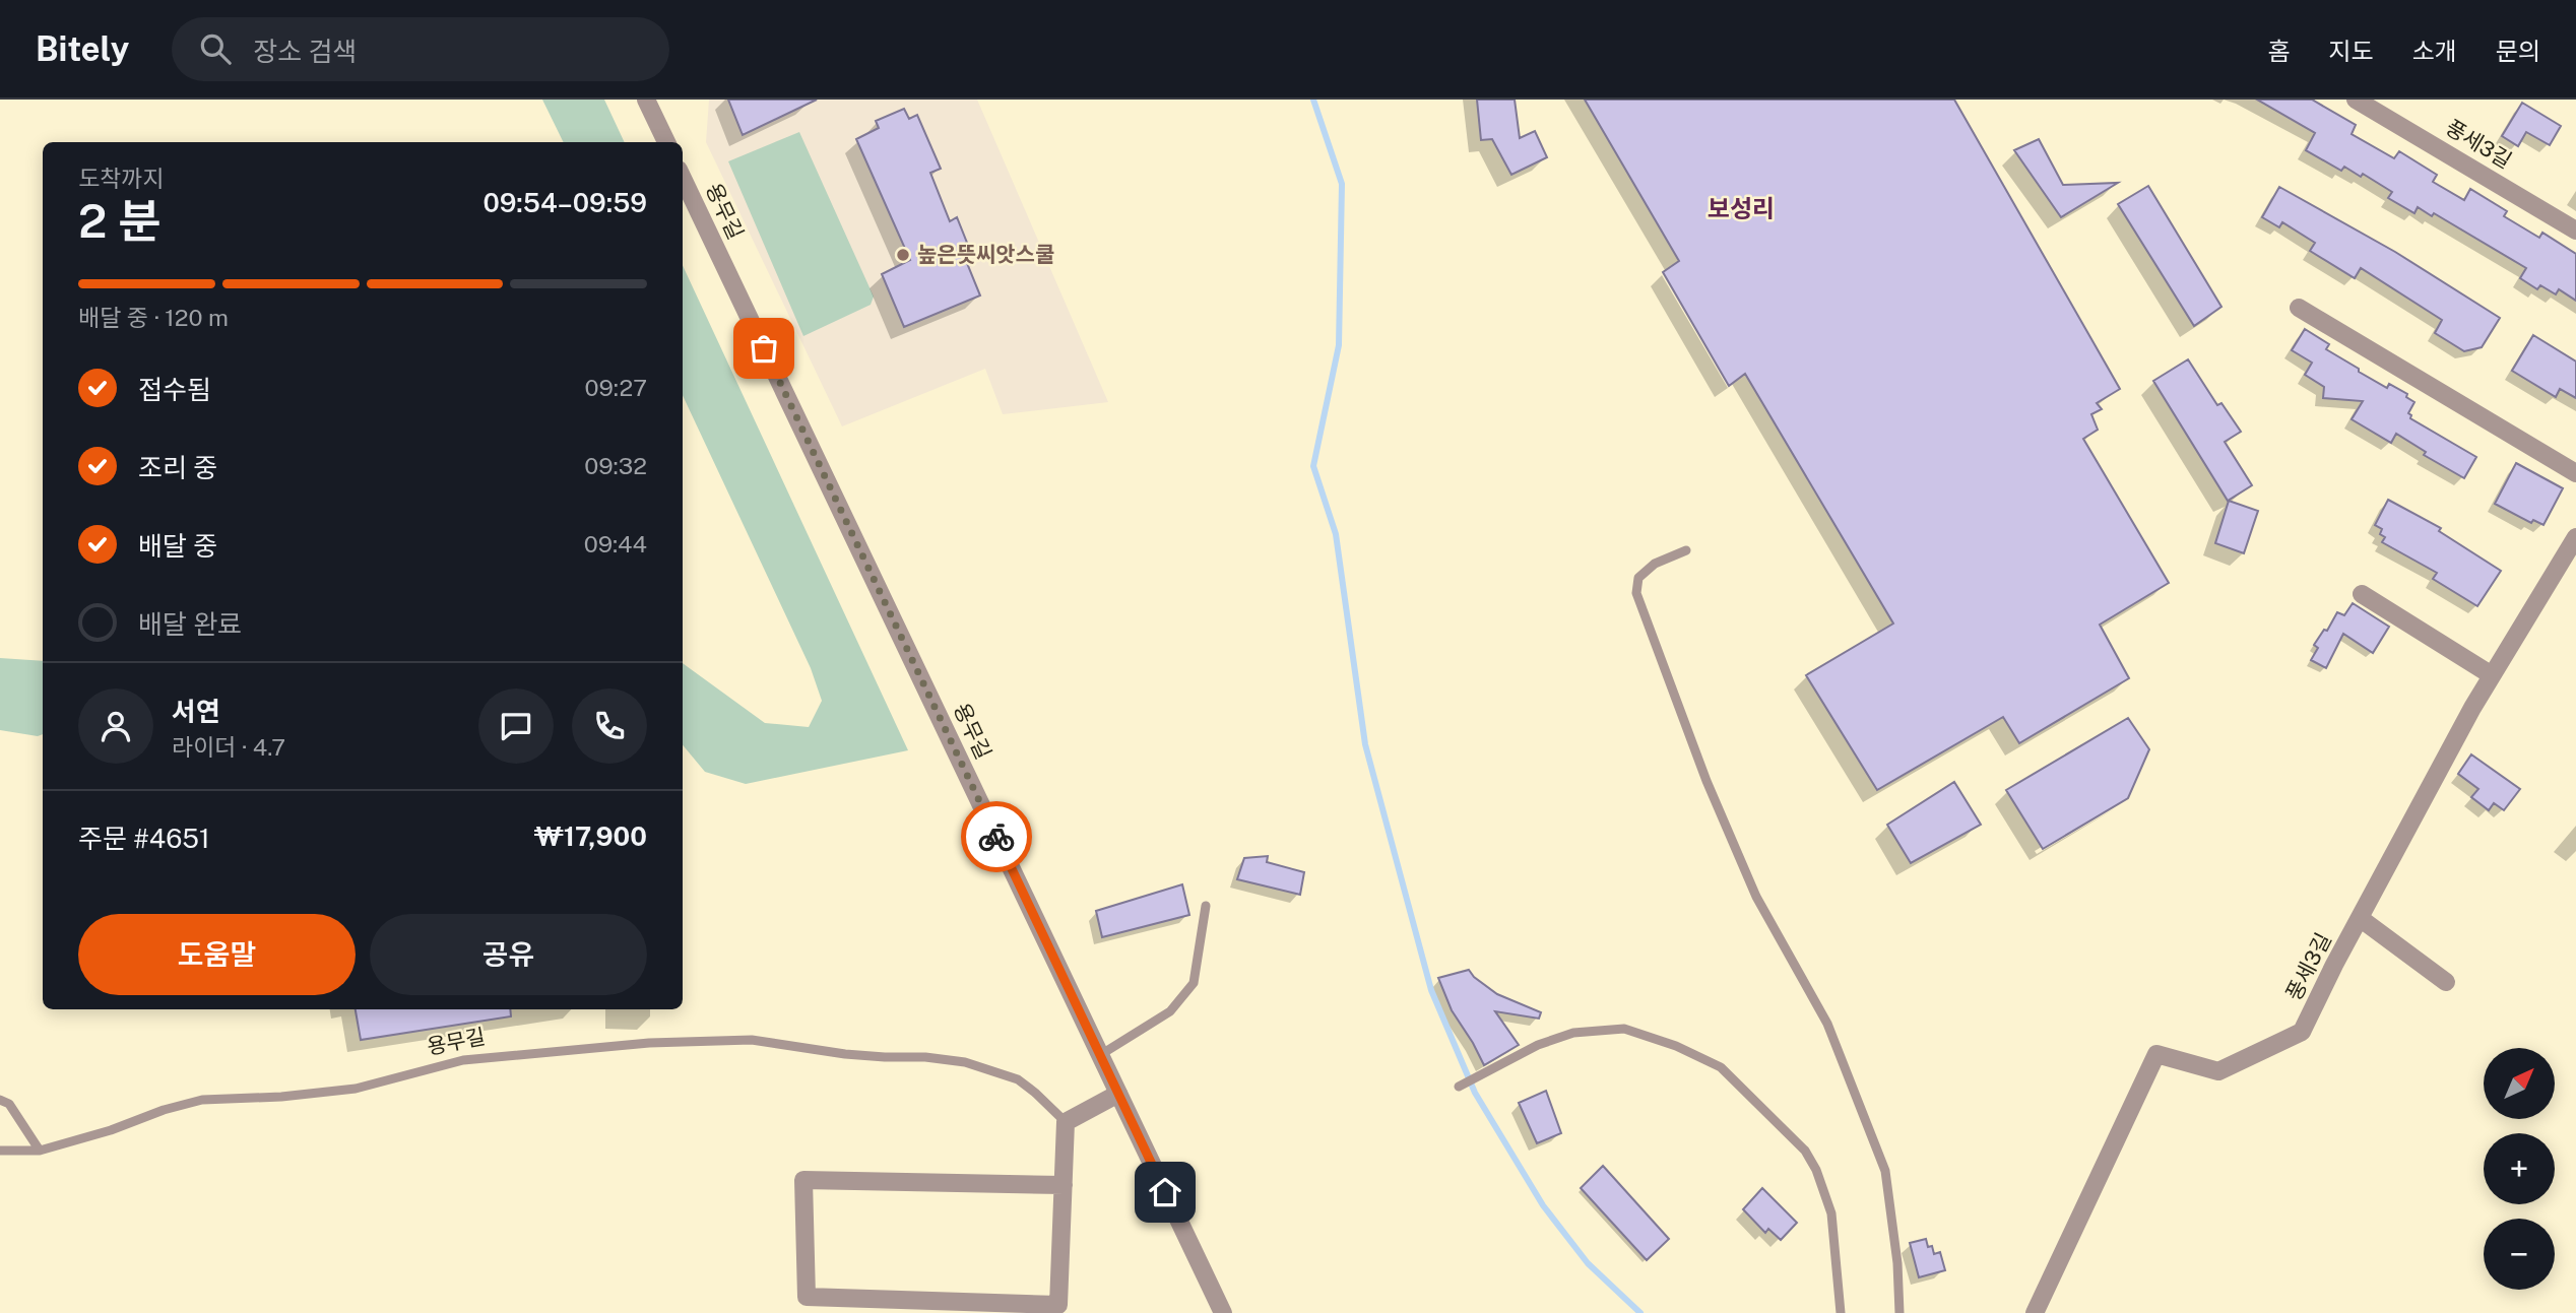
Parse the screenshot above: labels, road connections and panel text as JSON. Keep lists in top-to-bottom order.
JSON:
{
  "streets": {
    "street": ["풍세3길", "용무길"]
  },
  "districts": ["보성리"],
  "places": ["높은뜻씨앗스쿨"],
  "north": "top right",
  "page": {
    "header": "Bitely",
    "search": "장소 검색",
    "nav": [
      "홈",
      "지도",
      "소개",
      "문의"
    ],
    "heading": ["2 분", "도착까지", "09:54–09:59"],
    "panel": [
      "서연",
      "라이더 · 4.7",
      "주문 #4651",
      "₩17,900"
    ],
    "bar": "배달 중 · 120 m",
    "list": [
      ["접수됨", "09:27"],
      ["조리 중", "09:32"],
      ["배달 중", "09:44"],
      "배달 완료"
    ],
    "buttons": ["도움말", "공유"],
    "map_buttons": ["+", "−"]
  }
}
